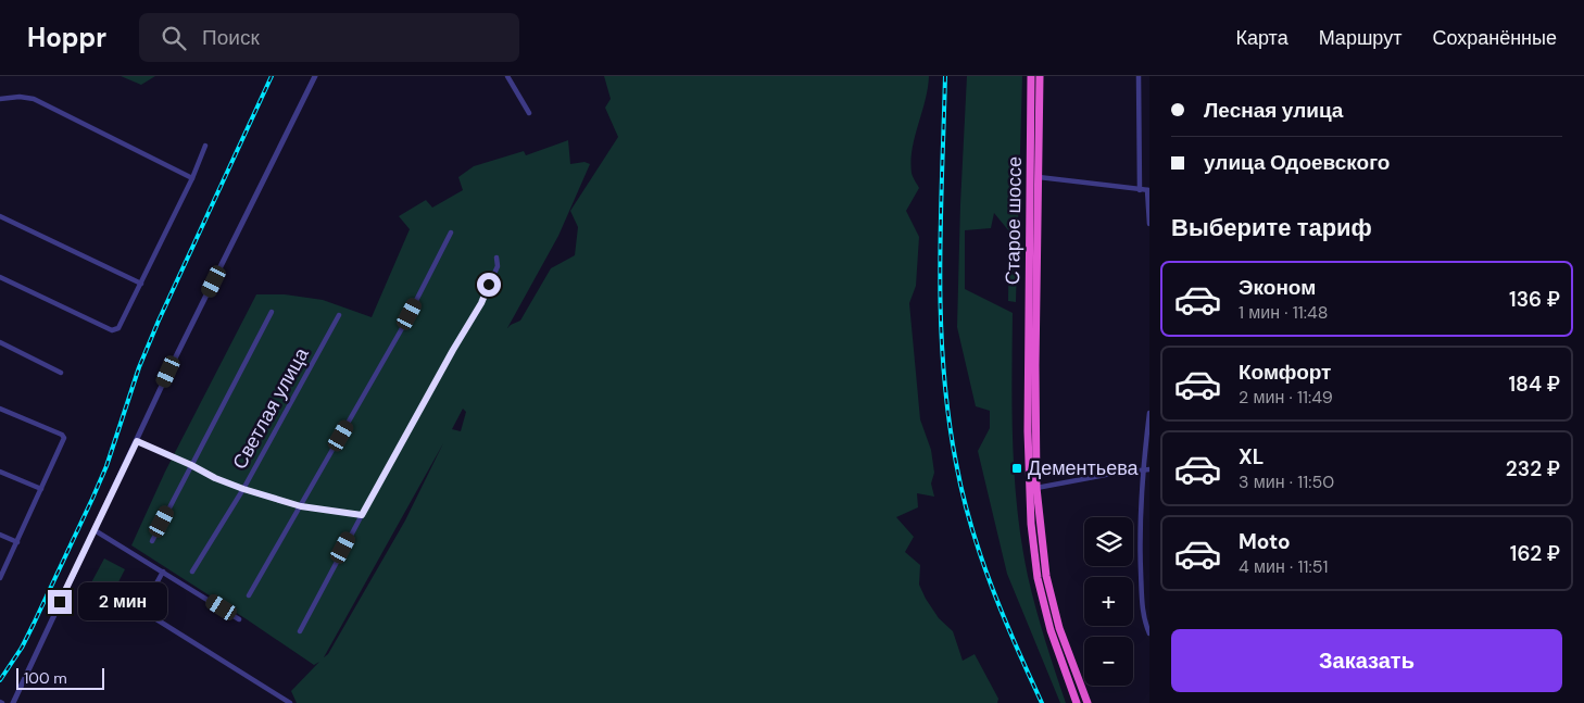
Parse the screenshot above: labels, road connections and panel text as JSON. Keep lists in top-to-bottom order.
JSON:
{
  "streets": {
    "highway": ["Старое шоссе"],
    "street": ["Светлая улица"]
  },
  "places": {
    "transit": ["Дементьева"]
  },
  "scale_bar": "100 m",
  "page": {
    "header": "Hoppr",
    "search": "Поиск",
    "nav": ["Карта", "Маршрут", "Сохранённые"],
    "banner": ["Лесная улица", "улица Одоевского"],
    "heading": "Выберите тариф",
    "list": [
      {
        "name": "Эконом",
        "note": "1 мин · 11:48",
        "value": "136 ₽"
      },
      {
        "name": "Комфорт",
        "note": "2 мин · 11:49",
        "value": "184 ₽"
      },
      {
        "name": "XL",
        "note": "3 мин · 11:50",
        "value": "232 ₽"
      },
      {
        "name": "Moto",
        "note": "4 мин · 11:51",
        "value": "162 ₽"
      }
    ],
    "map_buttons": ["+", "−"],
    "bubble": "2 мин",
    "buttons": "Заказать",
    "scale": "100 m"
  }
}
